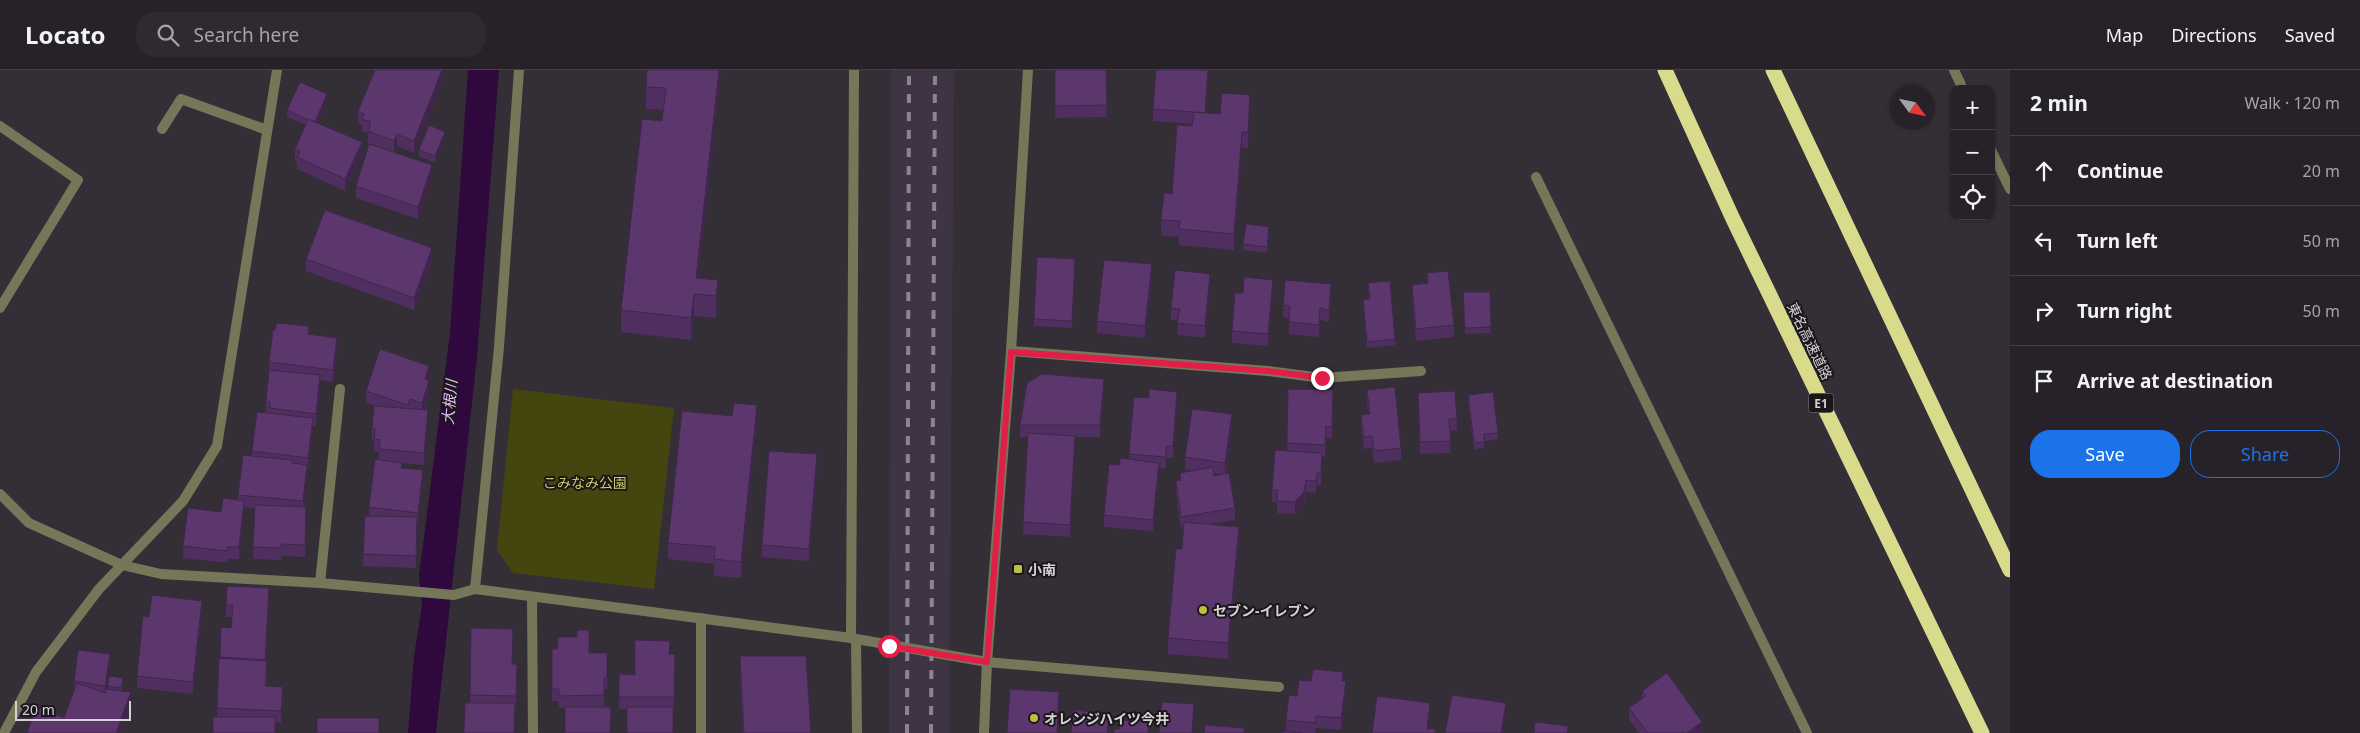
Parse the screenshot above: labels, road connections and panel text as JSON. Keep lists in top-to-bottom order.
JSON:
{
  "streets": {
    "highway": ["東名高速道路", "E1"]
  },
  "water": ["大根川"],
  "parks": ["こみなみ公園"],
  "places": {
    "transit": ["小南"],
    "other": ["セブン-イレブン", "オレンジハイツ今井"]
  },
  "scale_bar": "20 m",
  "north": "bottom right",
  "page": {
    "header": "Locato",
    "search": "Search here",
    "nav": ["Map", "Directions", "Saved"],
    "heading": ["2 min", "Walk · 120 m"],
    "map_buttons": ["+", "−"],
    "list": [
      ["Continue", "20 m"],
      ["Turn left", "50 m"],
      ["Turn right", "50 m"],
      "Arrive at destination"
    ],
    "buttons": ["Save", "Share"],
    "scale": "20 m"
  }
}
